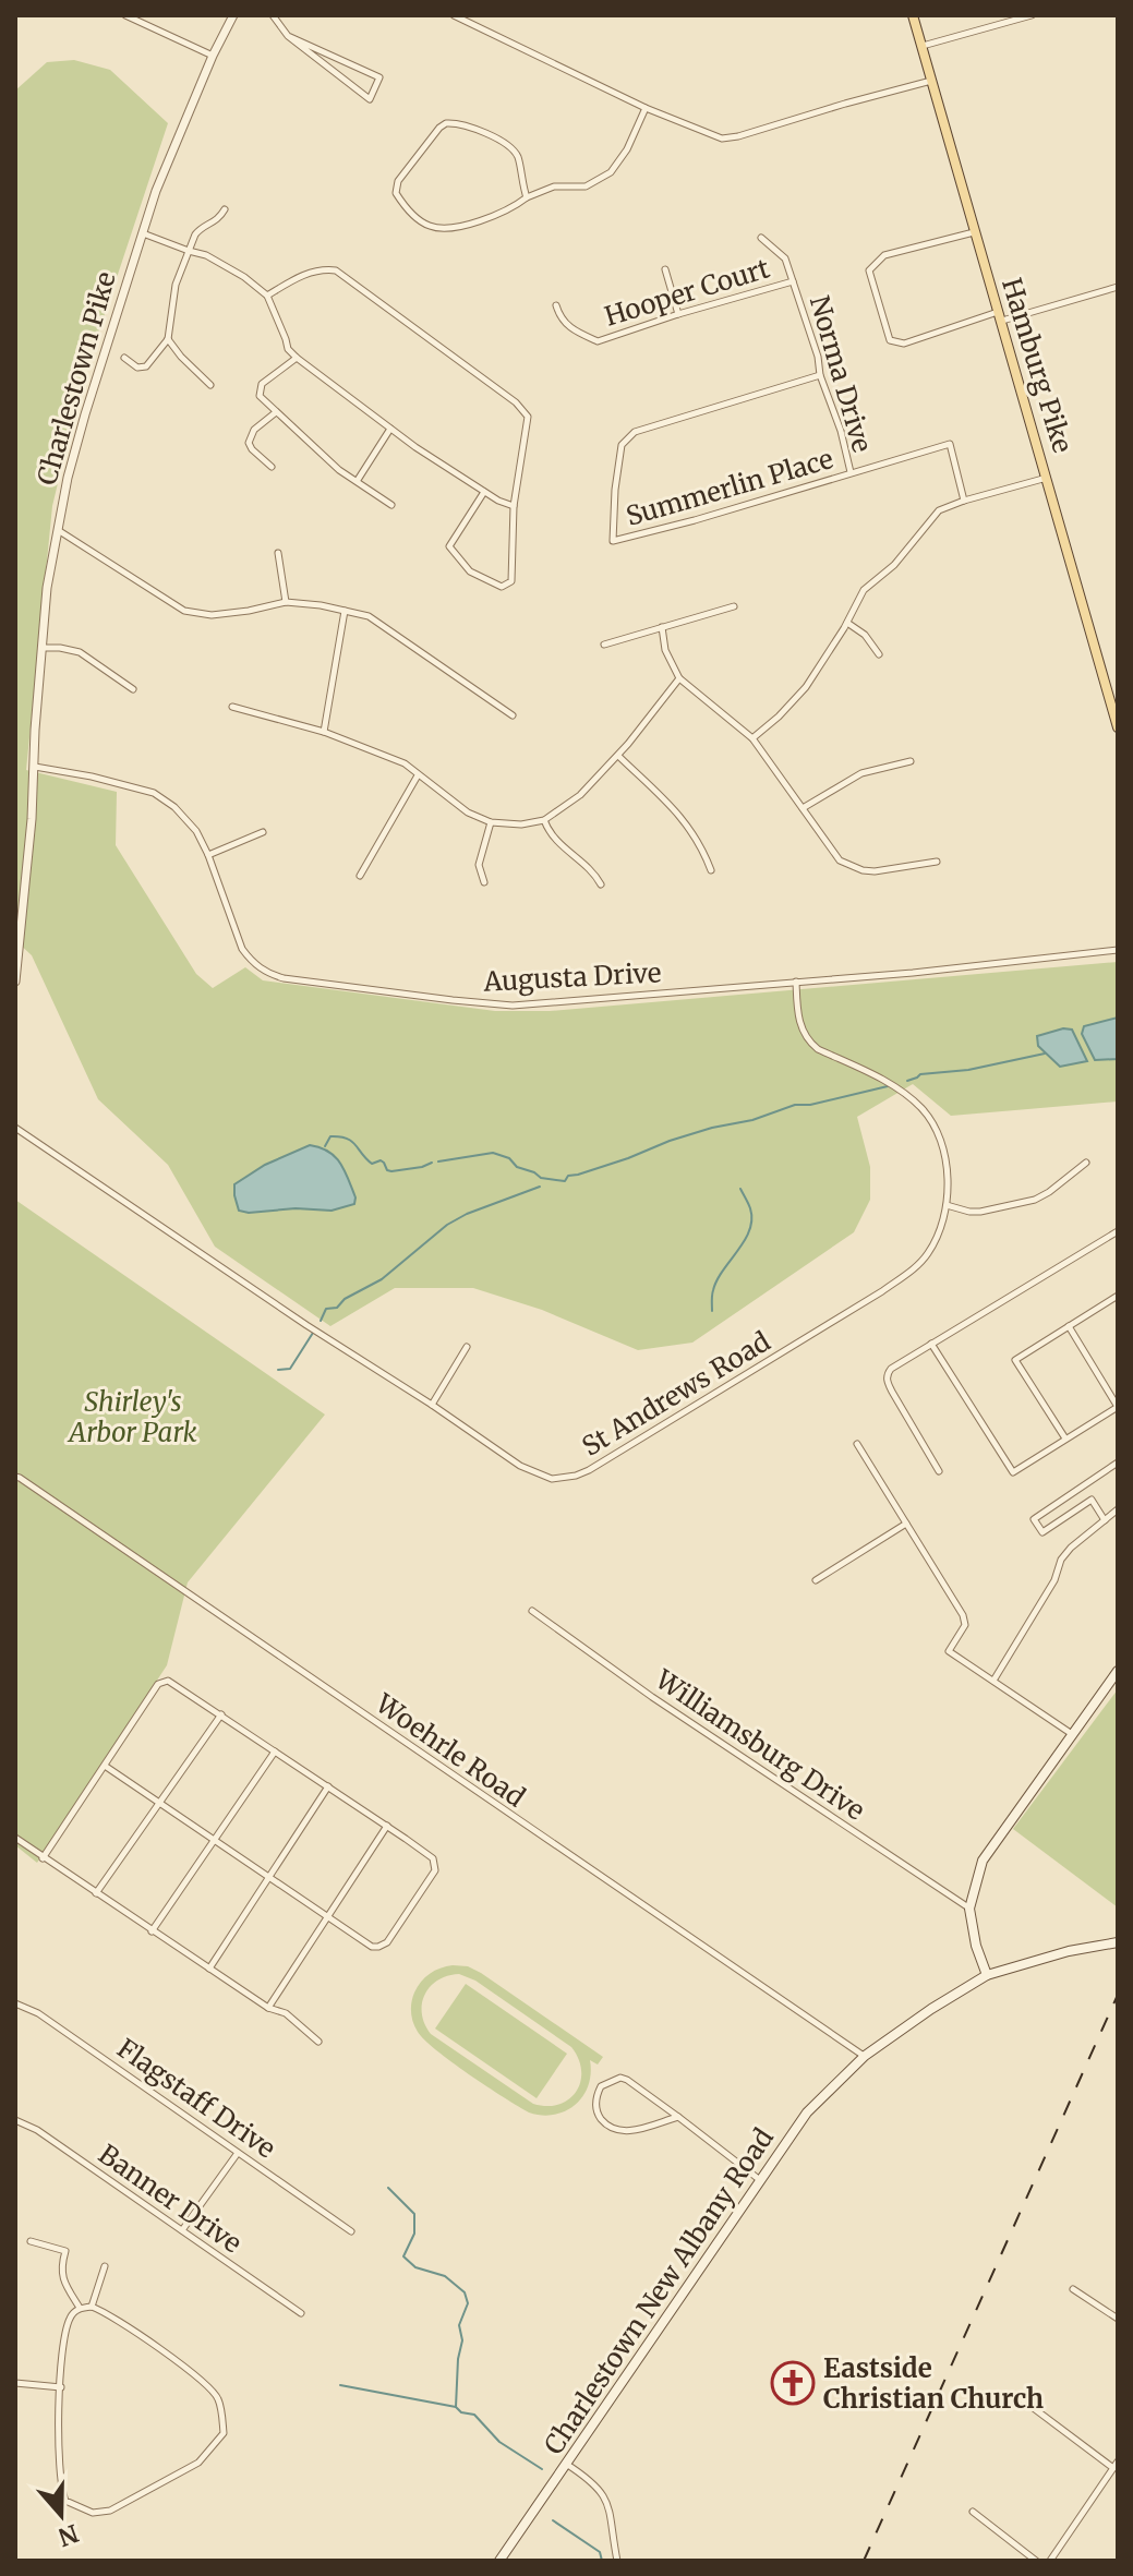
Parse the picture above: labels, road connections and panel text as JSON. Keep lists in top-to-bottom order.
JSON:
{
  "streets": {
    "main road": ["Hamburg Pike", "Charlestown New Albany Road"],
    "street": [
      "Hooper Court",
      "Norma Drive",
      "Charlestown Pike",
      "Summerlin Place",
      "Augusta Drive",
      "St Andrews Road",
      "Williamsburg Drive",
      "Woehrle Road",
      "Flagstaff Drive",
      "Banner Drive"
    ]
  },
  "crossings": [
    ["Hooper Court", "Norma Drive"],
    ["Norma Drive", "Summerlin Place"],
    ["Charlestown Pike", "Augusta Drive"],
    ["Augusta Drive", "St Andrews Road"],
    ["Woehrle Road", "Charlestown New Albany Road"]
  ],
  "parks": ["Shirley's Arbor Park"],
  "places": {
    "church": ["Eastside Christian Church"]
  },
  "north": "bottom"
}
